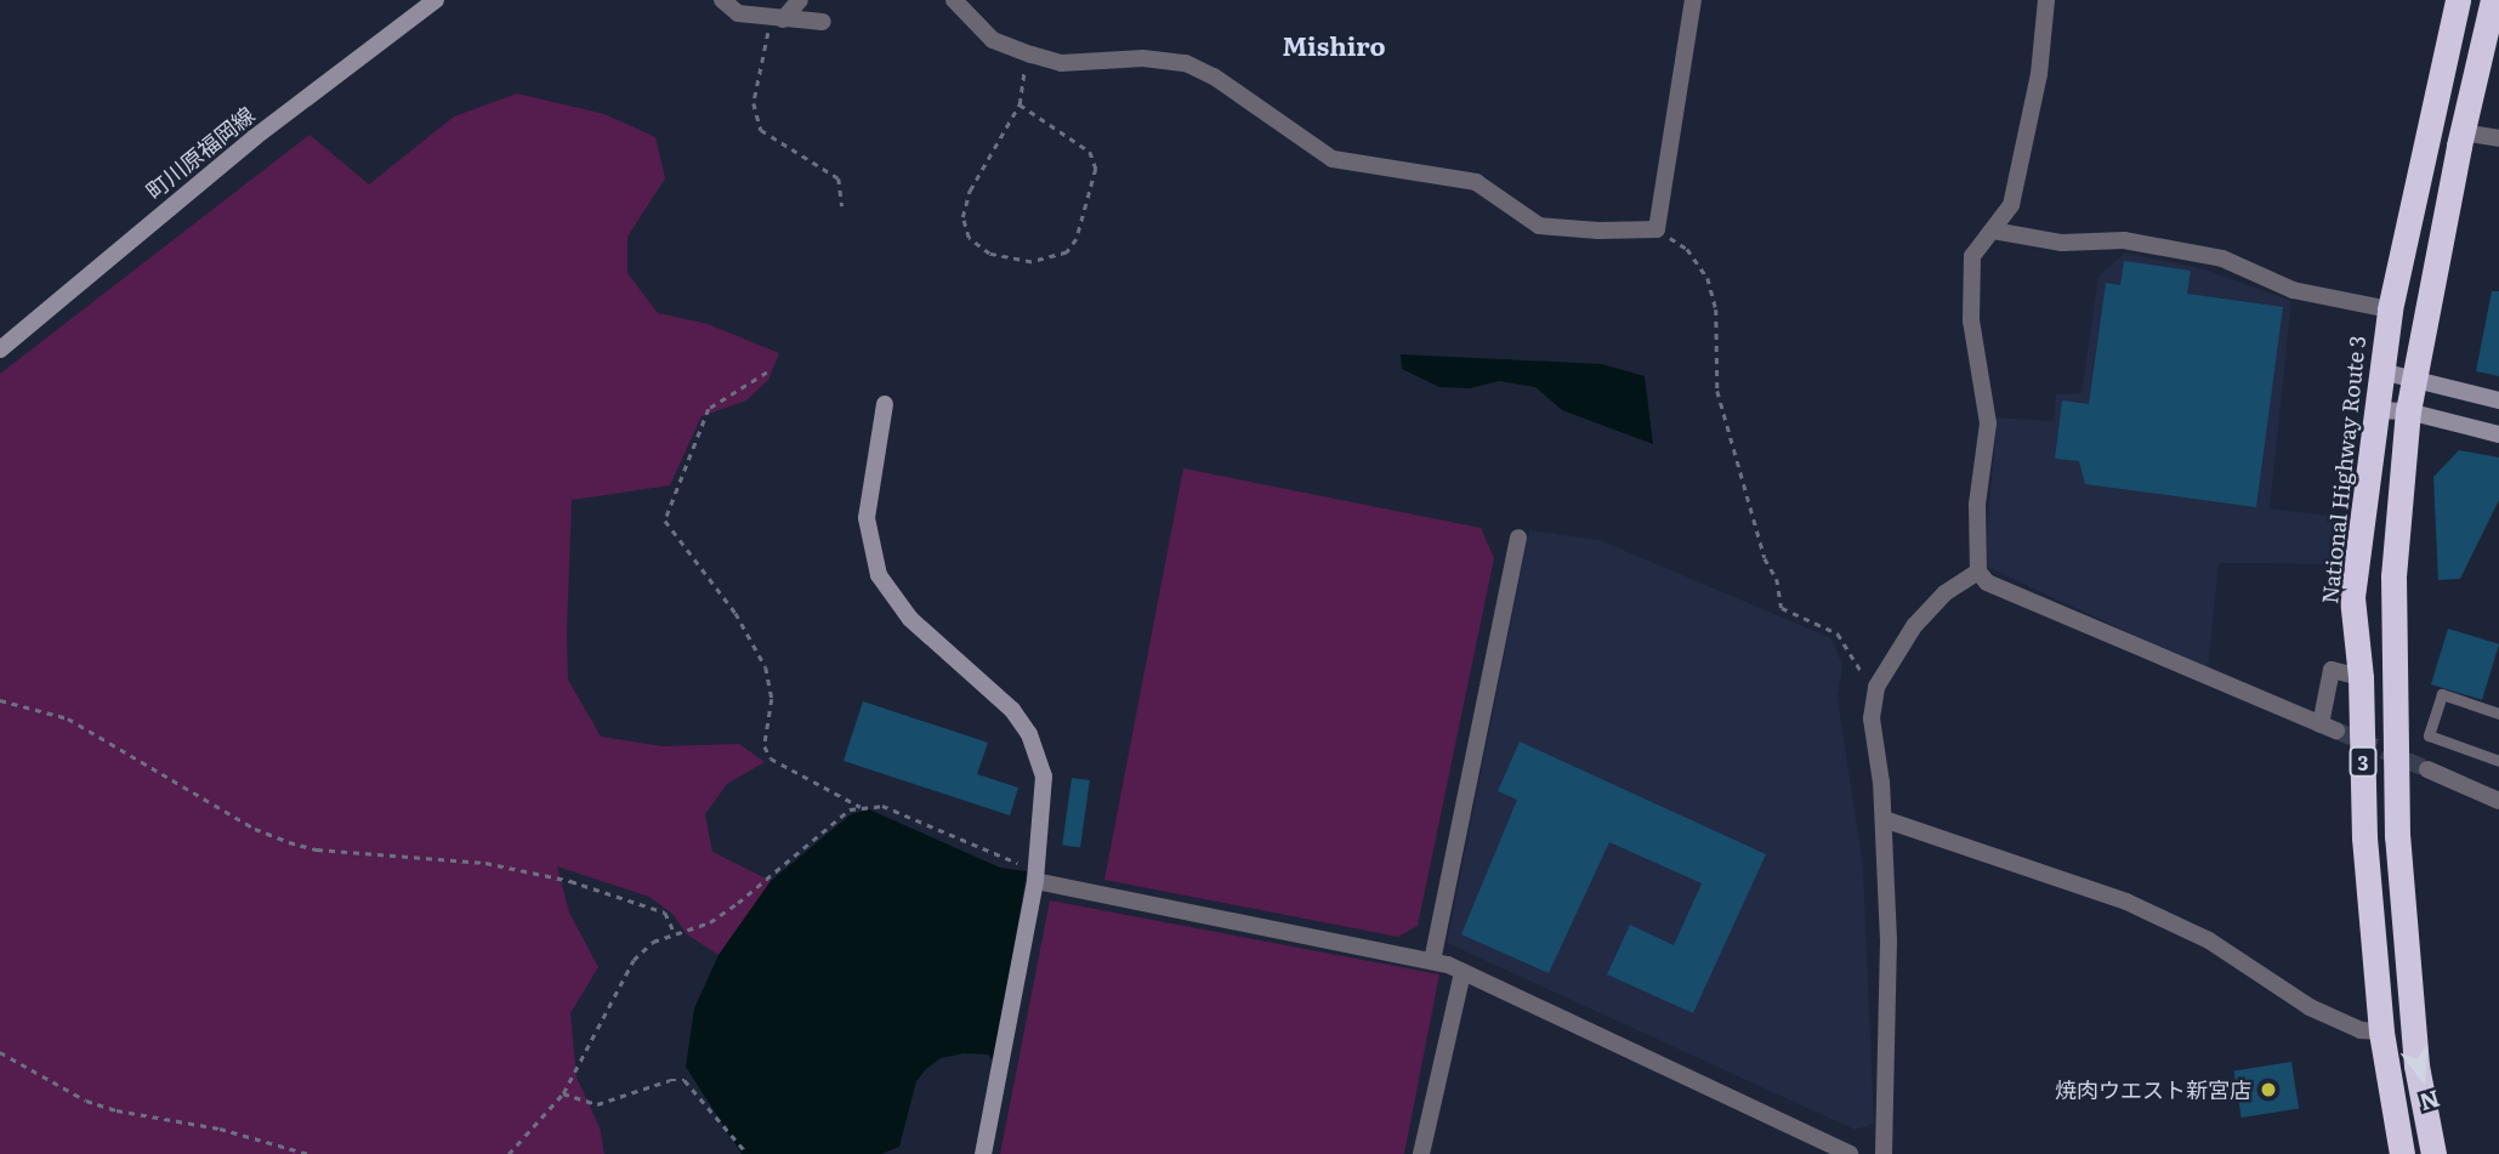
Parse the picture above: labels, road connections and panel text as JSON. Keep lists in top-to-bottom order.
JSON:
{
  "streets": {
    "highway": ["National Highway Route 3", "3"],
    "main road": ["町川原福岡線"]
  },
  "districts": ["Mishiro"],
  "places": ["焼肉ウエスト新宮店"],
  "north": "bottom"
}
